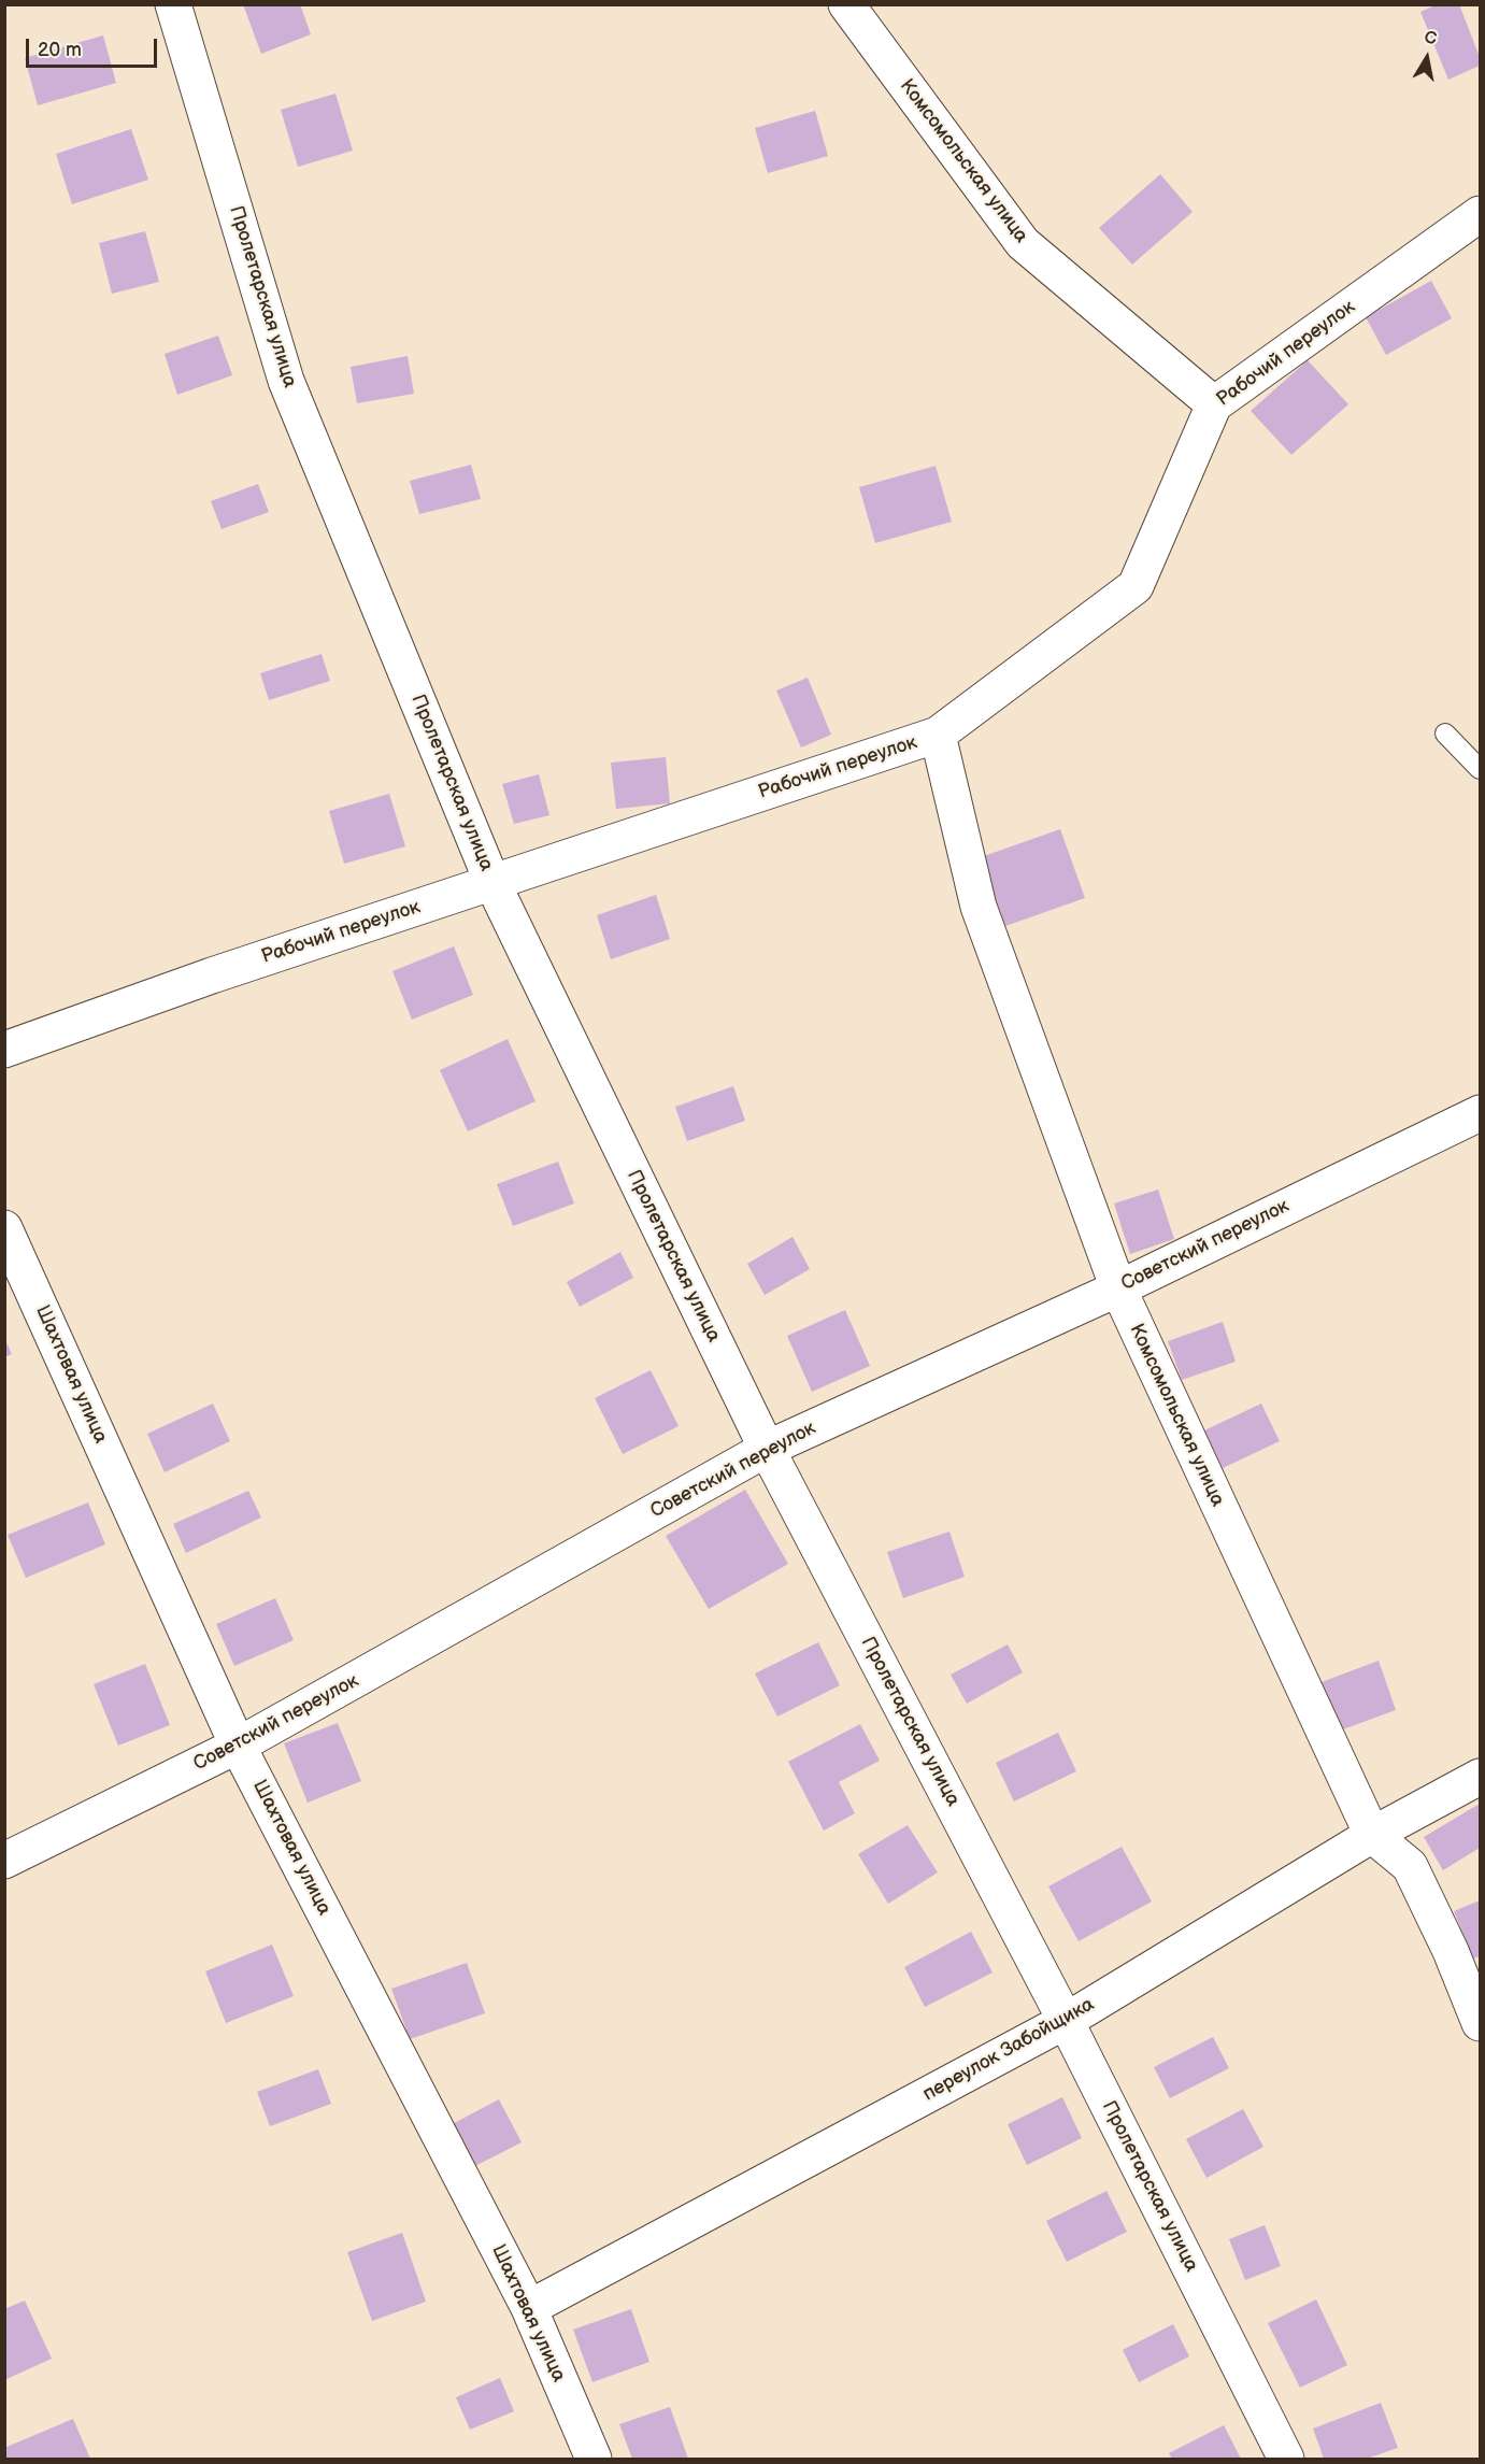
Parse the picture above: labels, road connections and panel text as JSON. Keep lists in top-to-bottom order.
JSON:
{
  "streets": {
    "street": [
      "Комсомольская улица",
      "Пролетарская улица",
      "Рабочий переулок",
      "Советский переулок",
      "Шахтовая улица",
      "переулок Забойщика"
    ]
  },
  "crossings": [
    ["Комсомольская улица", "Рабочий переулок"],
    ["Комсомольская улица", "Советский переулок"],
    ["Комсомольская улица", "переулок Забойщика"],
    ["Пролетарская улица", "Рабочий переулок"],
    ["Пролетарская улица", "Советский переулок"],
    ["Пролетарская улица", "переулок Забойщика"],
    ["Советский переулок", "Шахтовая улица"],
    ["Шахтовая улица", "переулок Забойщика"]
  ],
  "scale_bar": "20 m",
  "north": "top"
}
